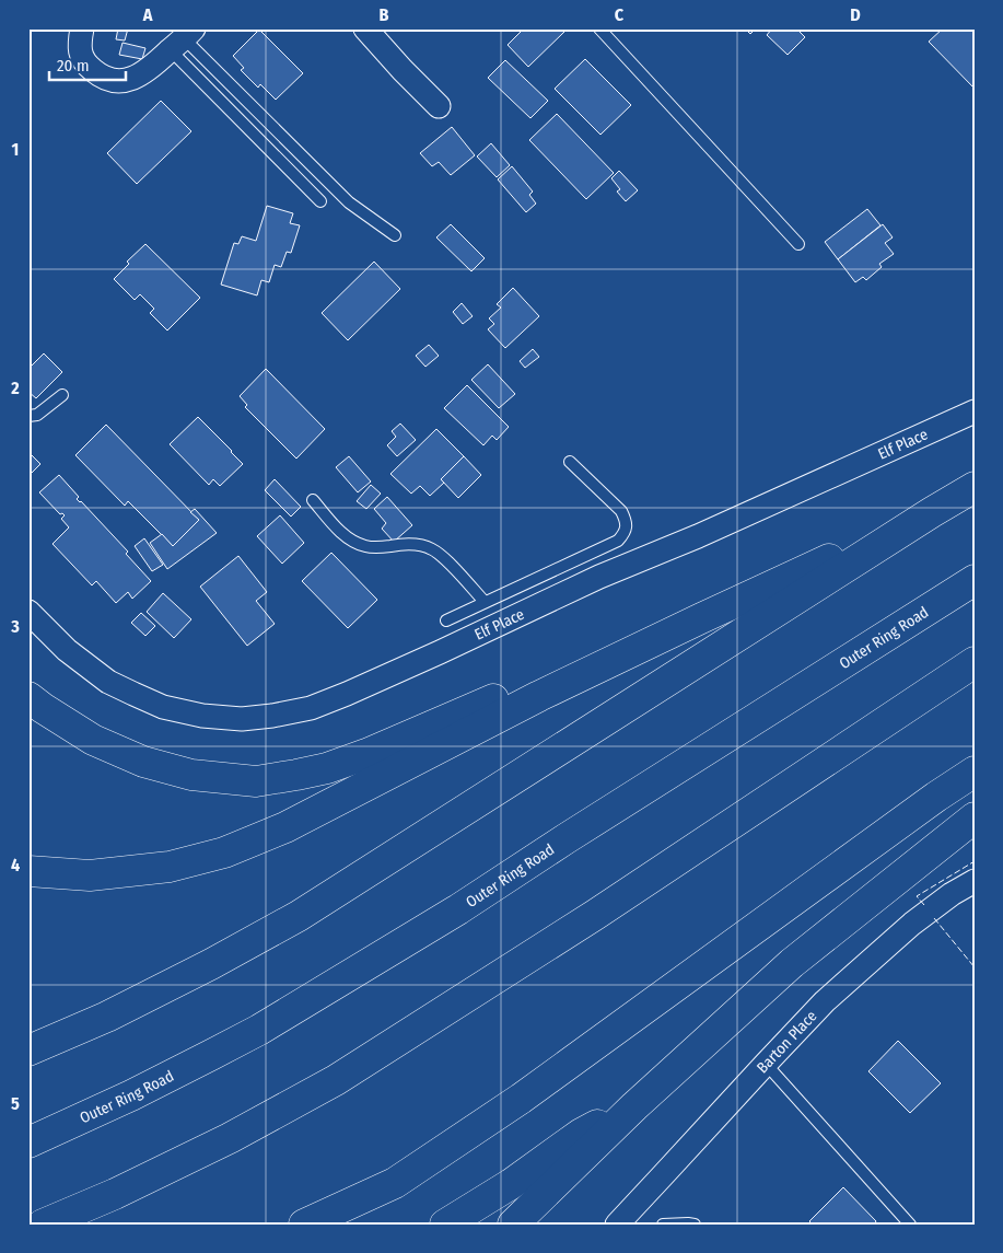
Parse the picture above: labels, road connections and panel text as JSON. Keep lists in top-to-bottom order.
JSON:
{
  "streets": {
    "highway": ["Outer Ring Road"],
    "street": ["Elf Place", "Barton Place"]
  },
  "scale_bar": "20 m",
  "grid": {
    "columns": [
      "A",
      "B",
      "C",
      "D"
    ],
    "rows": [
      "1",
      "2",
      "3",
      "4",
      "5"
    ]
  }
}
